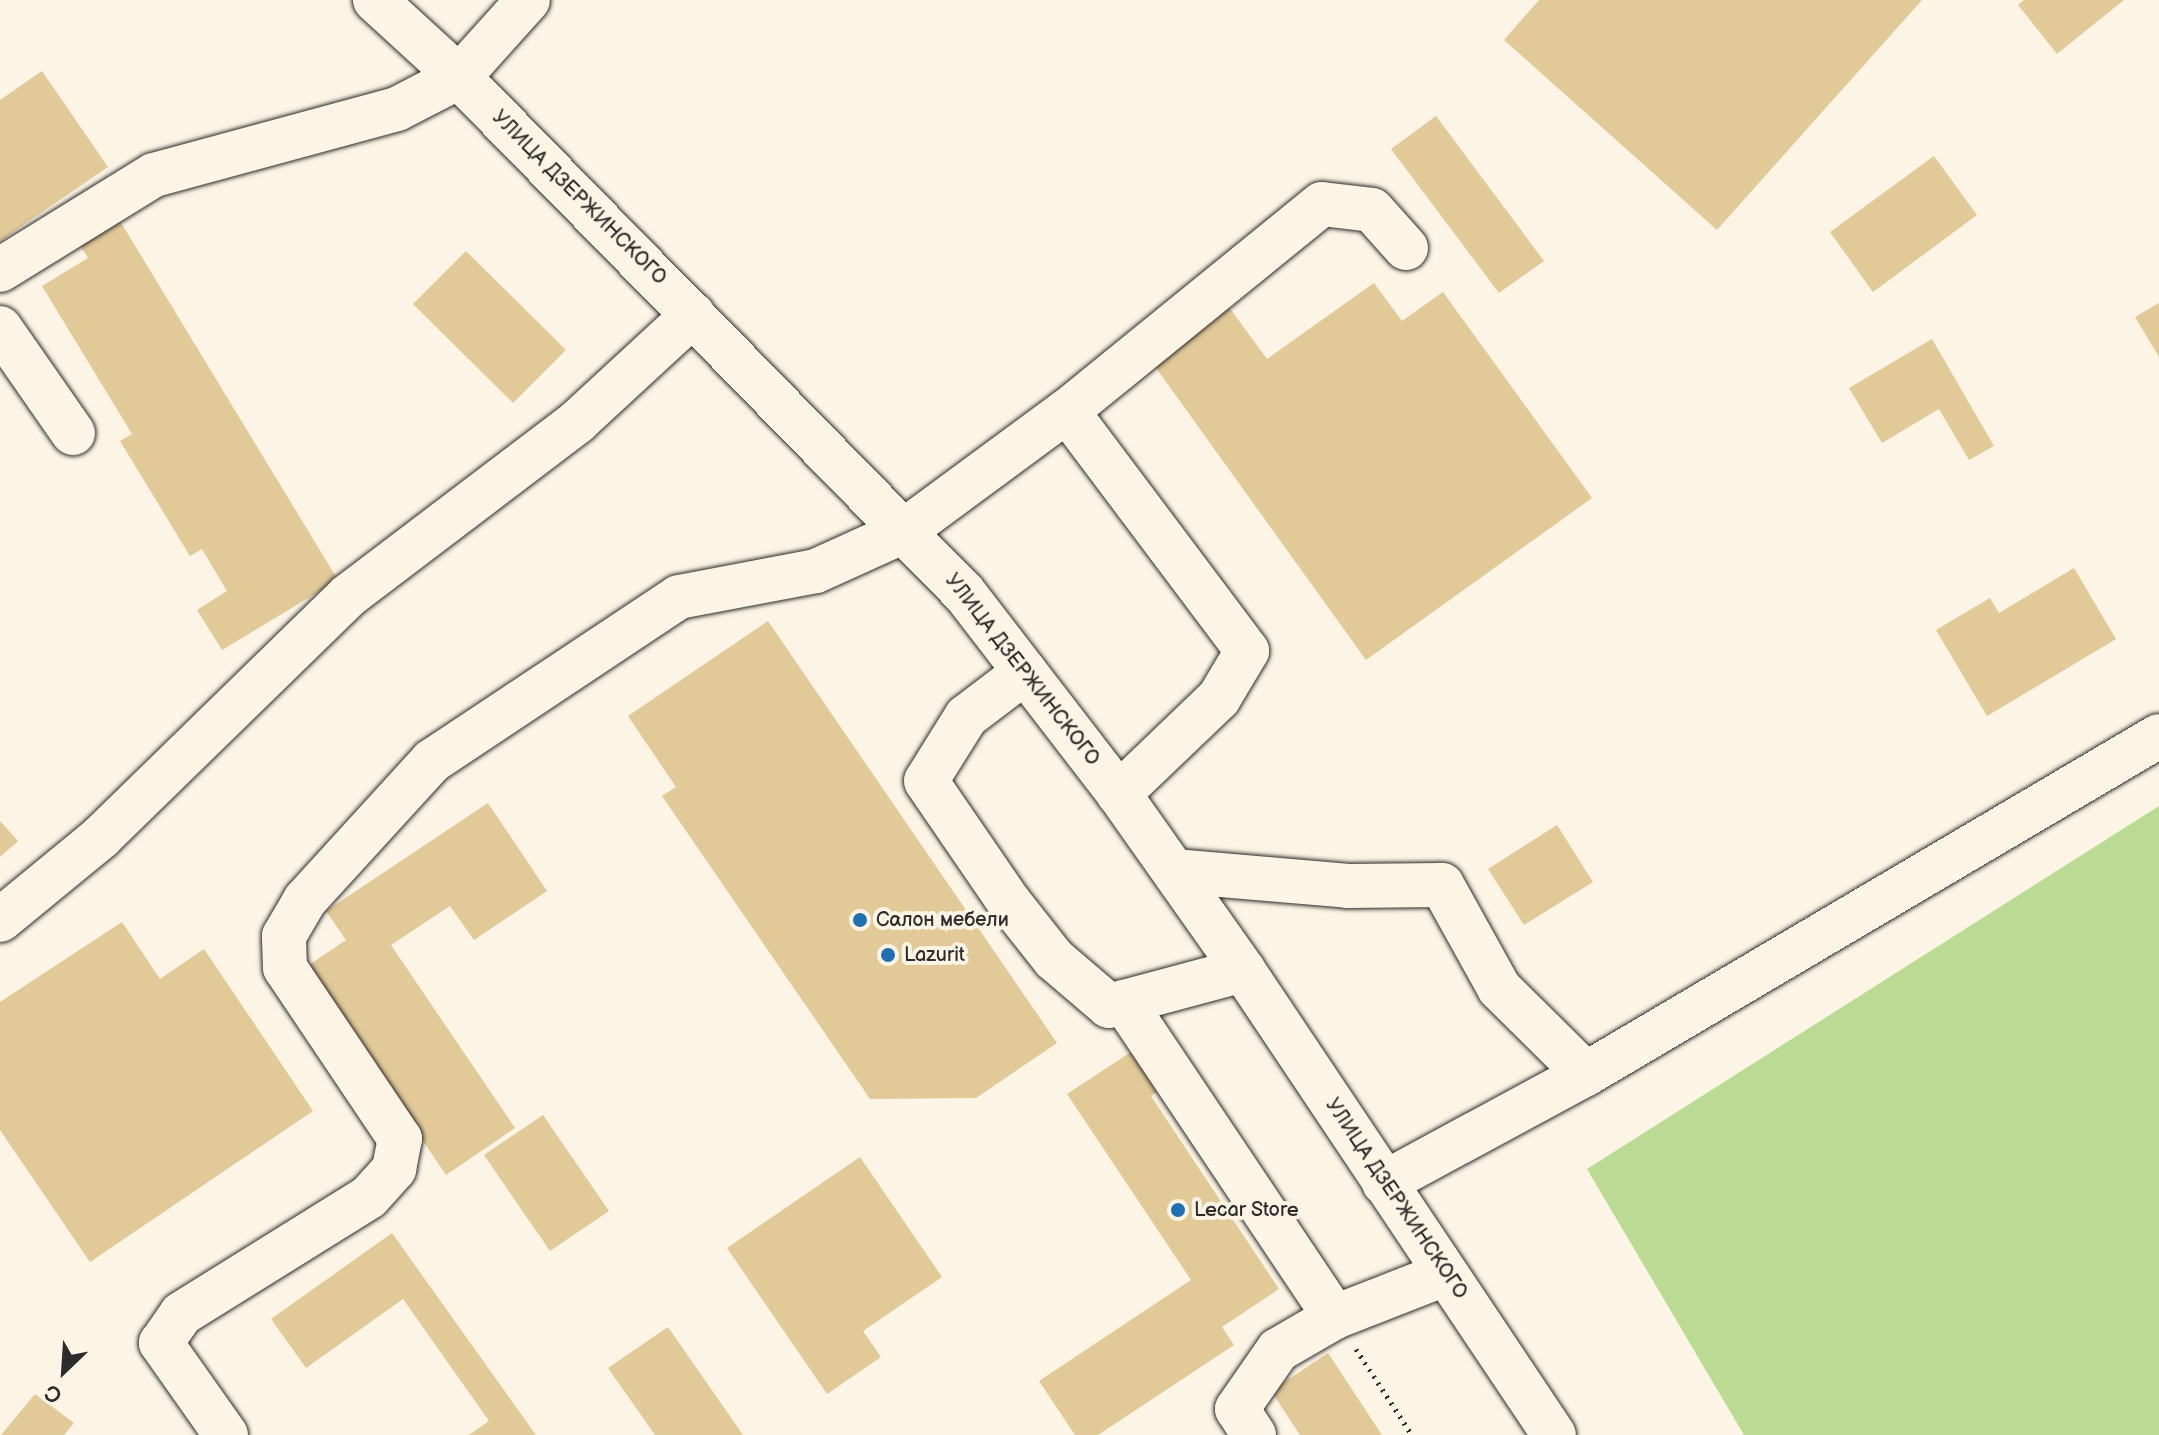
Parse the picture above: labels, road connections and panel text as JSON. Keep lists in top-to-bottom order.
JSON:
{
  "streets": {
    "main road": ["УЛИЦА ДЗЕРЖИНСКОГО"]
  },
  "places": ["Салон мебели", "Lazurit", "Lecar Store"],
  "north": "bottom left"
}
